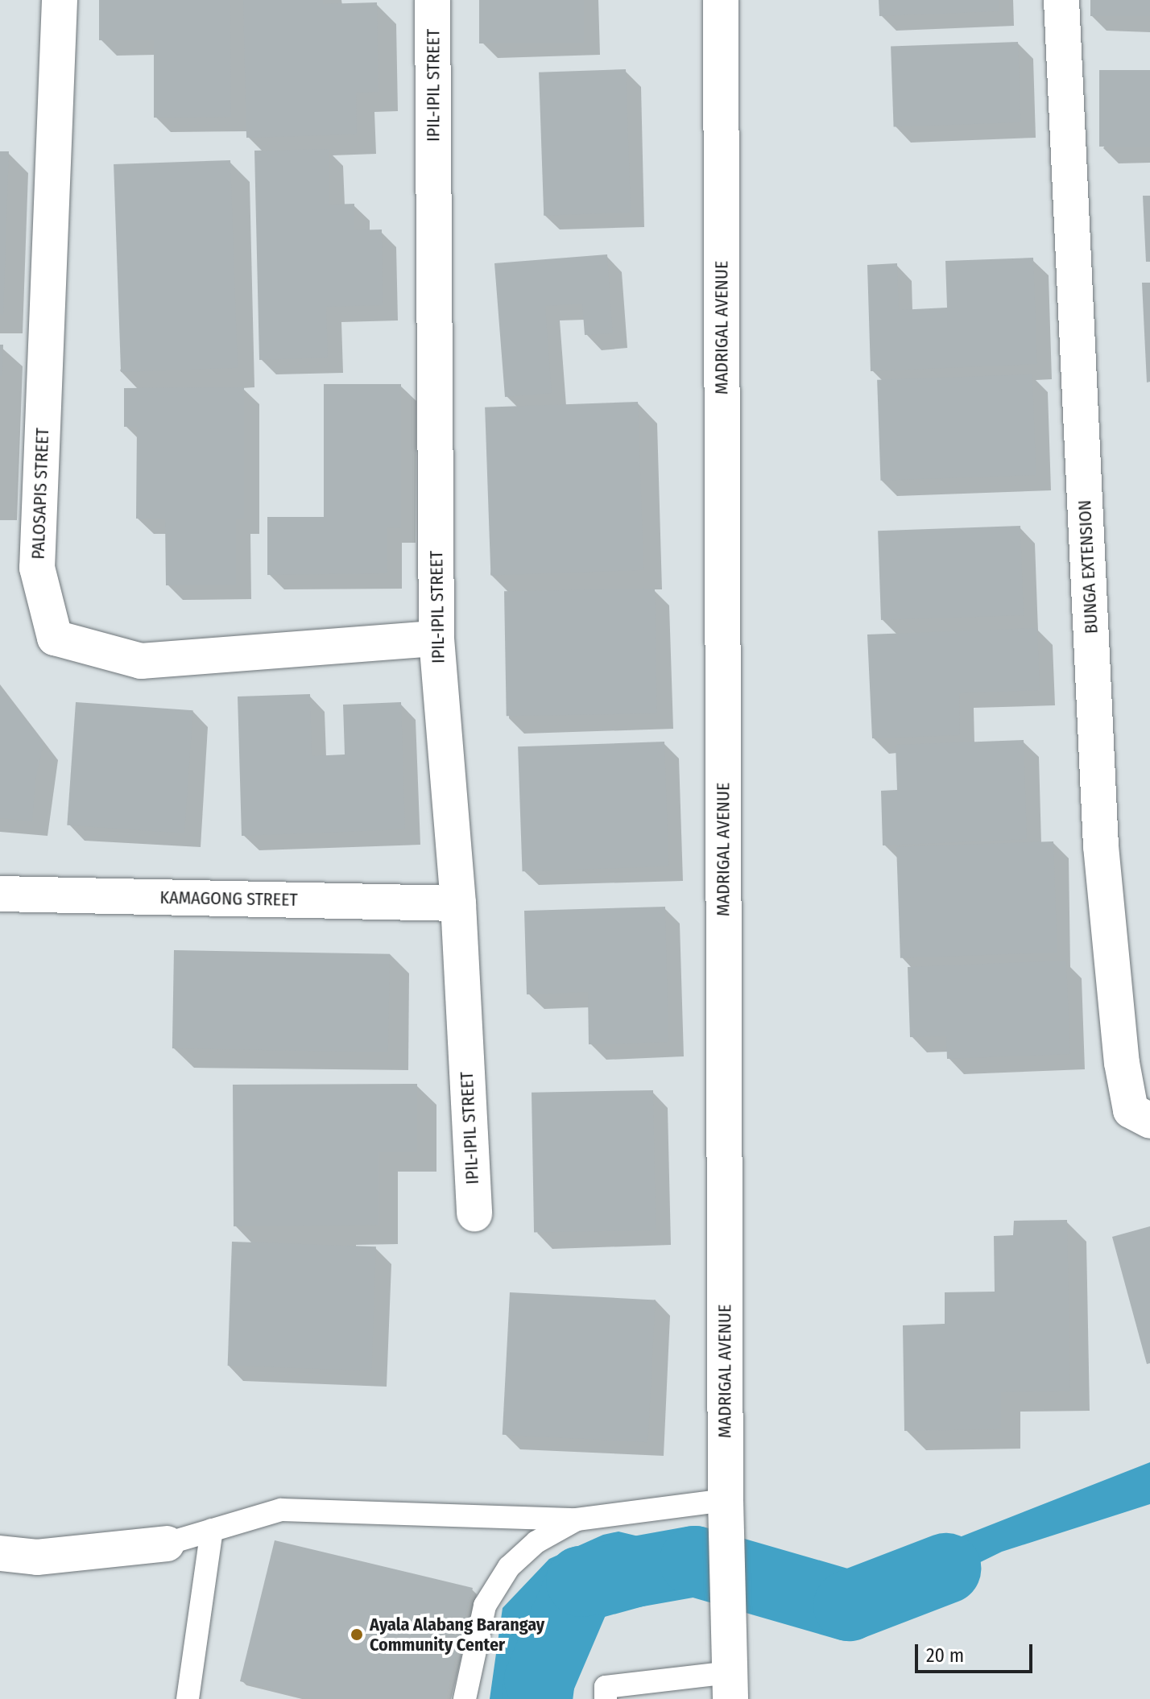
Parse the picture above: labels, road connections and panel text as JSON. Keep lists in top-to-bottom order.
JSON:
{
  "streets": {
    "street": [
      "IPIL-IPIL STREET",
      "MADRIGAL AVENUE",
      "PALOSAPIS STREET",
      "BUNGA EXTENSION",
      "KAMAGONG STREET"
    ]
  },
  "crossings": [
    ["IPIL-IPIL STREET", "PALOSAPIS STREET"],
    ["IPIL-IPIL STREET", "KAMAGONG STREET"]
  ],
  "places": ["Ayala Alabang Barangay Community Center"],
  "scale_bar": "20 m"
}
